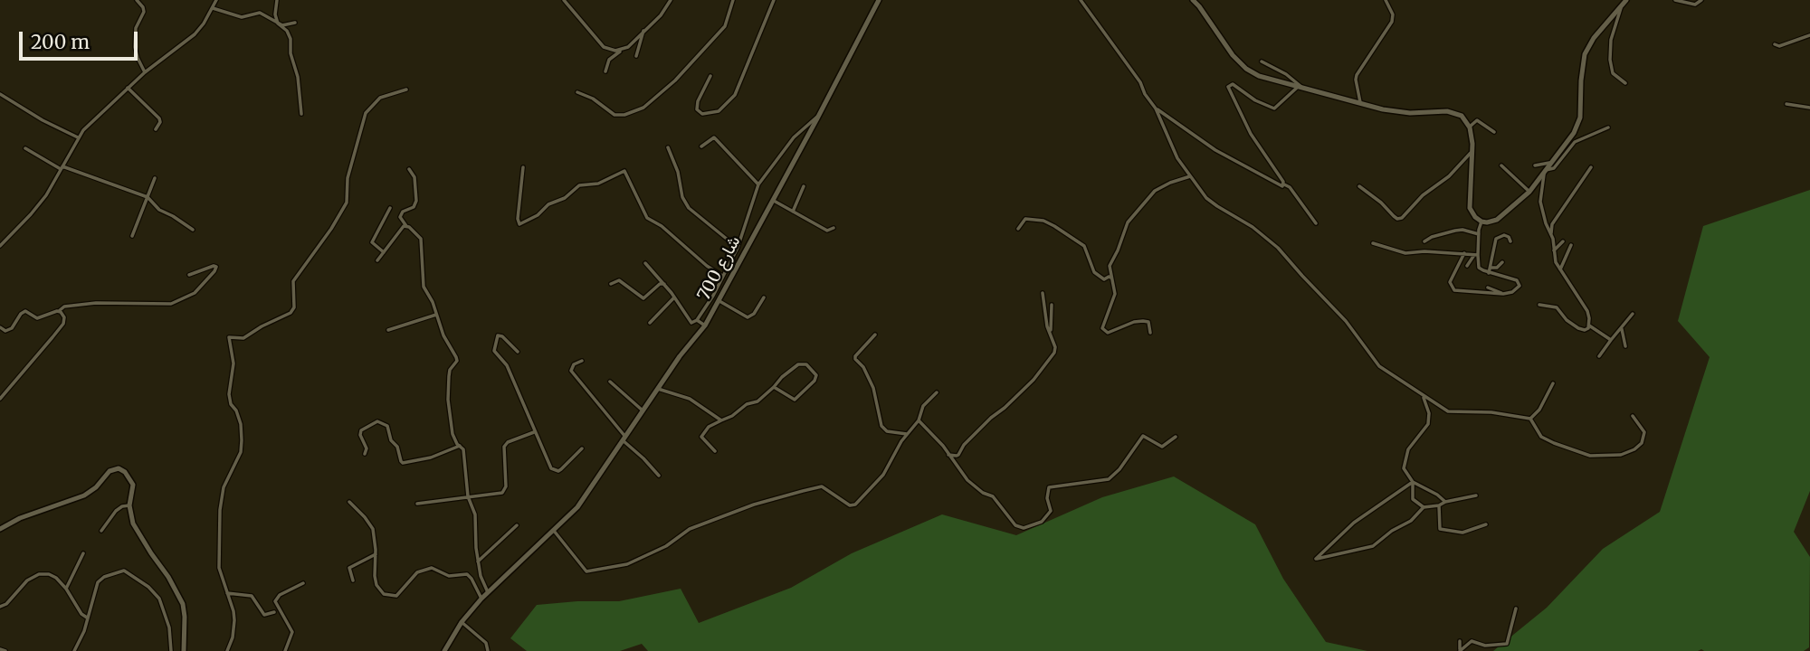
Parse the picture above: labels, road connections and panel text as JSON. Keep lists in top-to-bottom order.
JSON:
{
  "streets": {
    "street": ["شارع 700"]
  },
  "scale_bar": "200 m"
}
